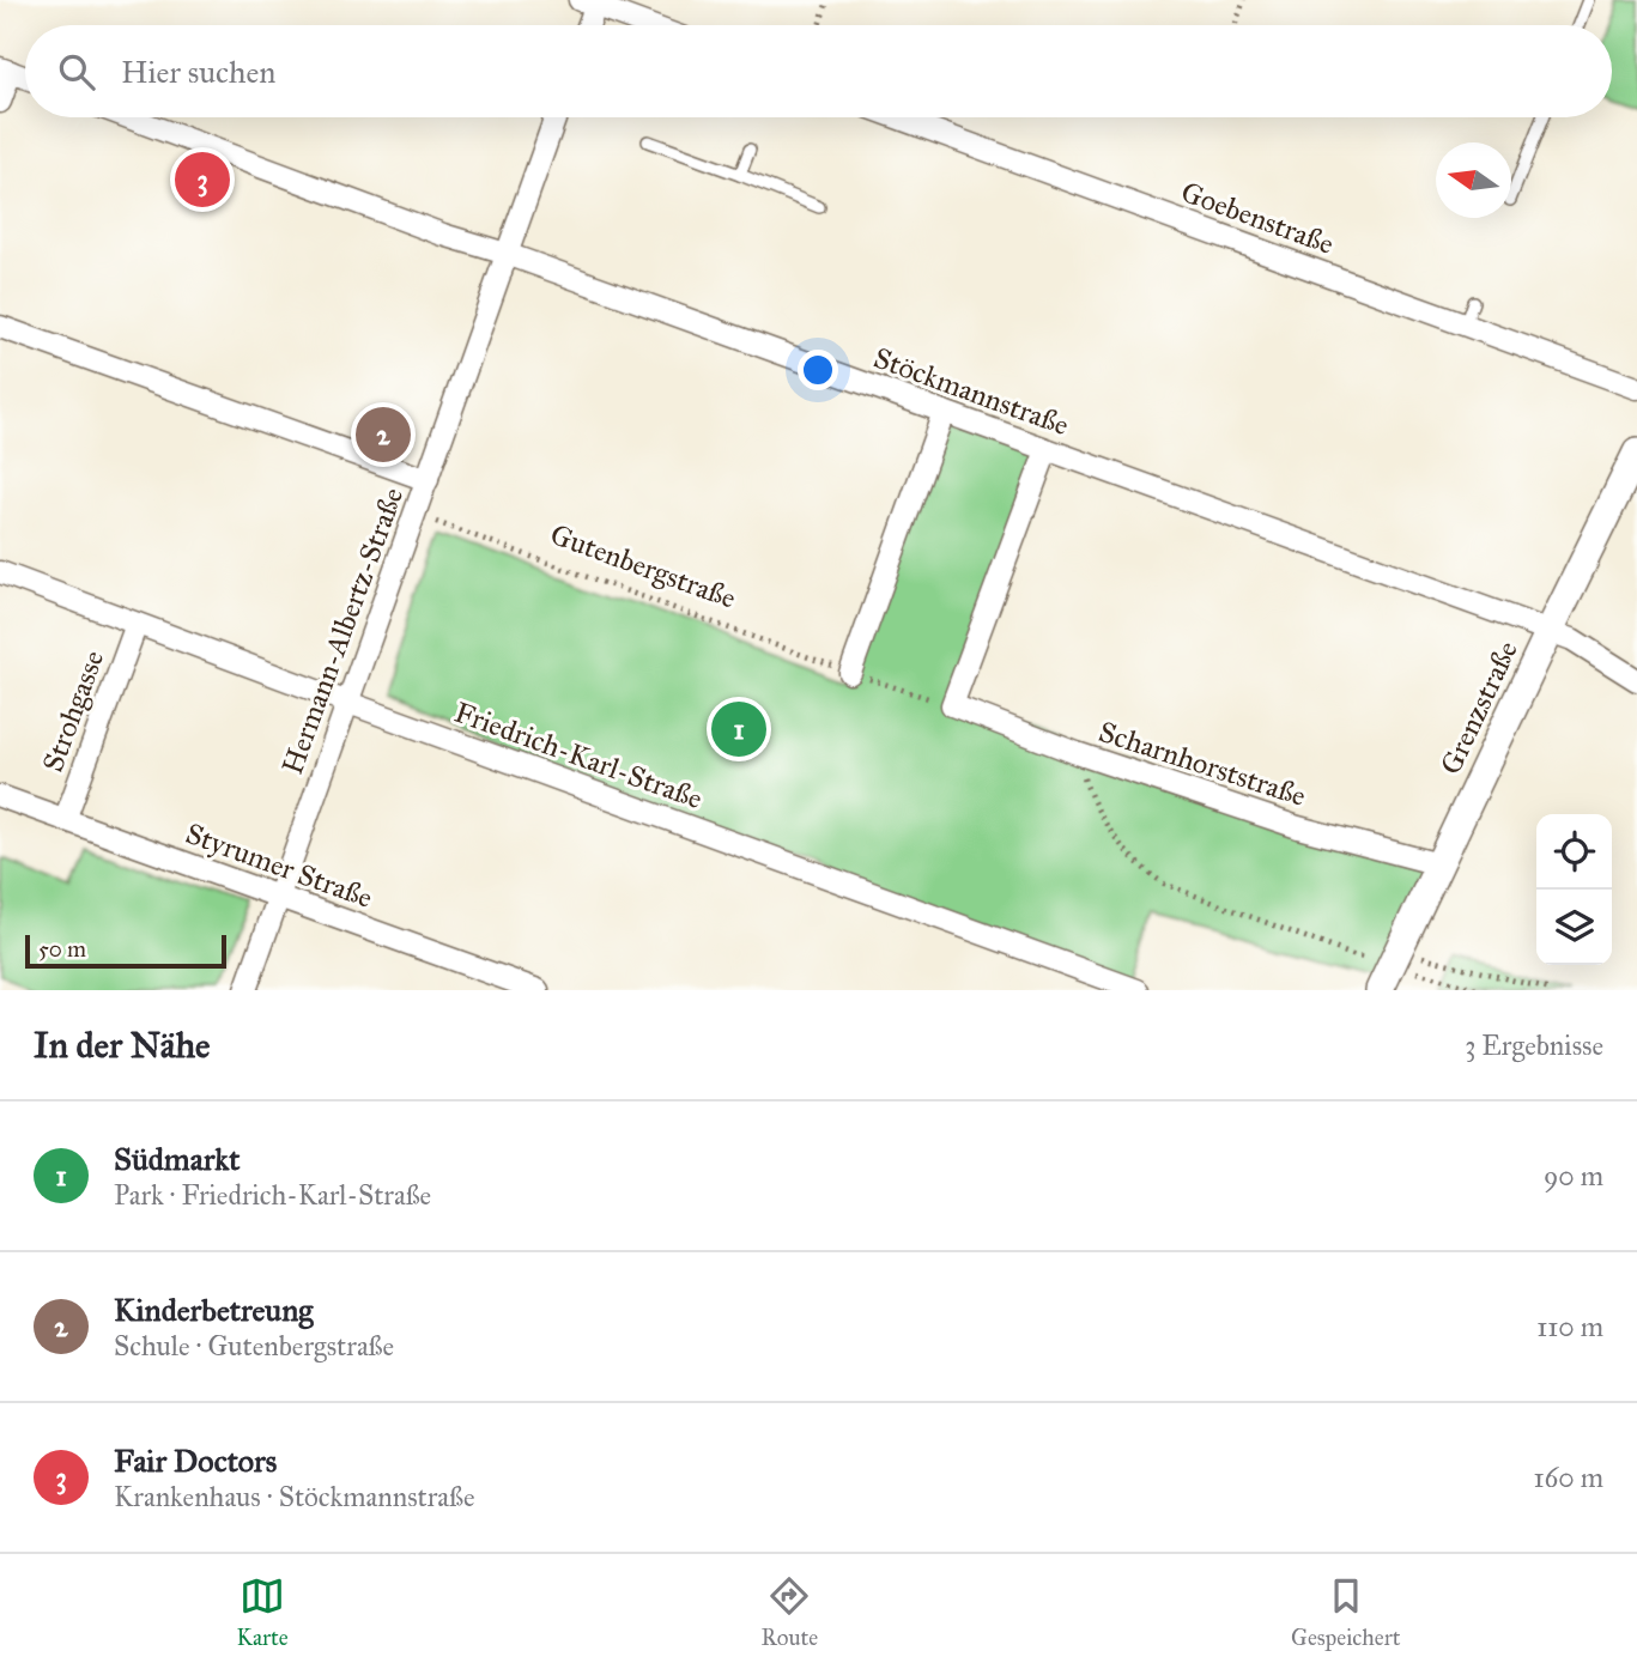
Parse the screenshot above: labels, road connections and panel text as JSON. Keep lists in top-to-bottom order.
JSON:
{
  "streets": {
    "street": [
      "Goebenstraße",
      "Stöckmannstraße",
      "Hermann-Albertz-Straße",
      "Grenzstraße",
      "Strohgasse",
      "Friedrich-Karl-Straße",
      "Scharnhorststraße",
      "Styrumer Straße"
    ],
    "path": ["Gutenbergstraße"]
  },
  "crossings": [
    ["Stöckmannstraße", "Hermann-Albertz-Straße"],
    ["Stöckmannstraße", "Grenzstraße"],
    ["Gutenbergstraße", "Hermann-Albertz-Straße"],
    ["Gutenbergstraße", "Scharnhorststraße"],
    ["Hermann-Albertz-Straße", "Friedrich-Karl-Straße"],
    ["Hermann-Albertz-Straße", "Styrumer Straße"],
    ["Grenzstraße", "Scharnhorststraße"],
    ["Strohgasse", "Friedrich-Karl-Straße"],
    ["Strohgasse", "Styrumer Straße"]
  ],
  "scale_bar": "50 m",
  "north": "left",
  "page": {
    "search": "Hier suchen",
    "pins": ["3", "2", "1"],
    "scale": "50 m",
    "heading": ["In der Nähe", "3 Ergebnisse"],
    "list": [
      {
        "mark": "1",
        "name": "Südmarkt",
        "note": "Park · Friedrich-Karl-Straße",
        "value": "90 m"
      },
      {
        "mark": "2",
        "name": "Kinderbetreung",
        "note": "Schule · Gutenbergstraße",
        "value": "110 m"
      },
      {
        "mark": "3",
        "name": "Fair Doctors",
        "note": "Krankenhaus · Stöckmannstraße",
        "value": "160 m"
      }
    ],
    "nav": ["Karte", "Route", "Gespeichert"]
  }
}
